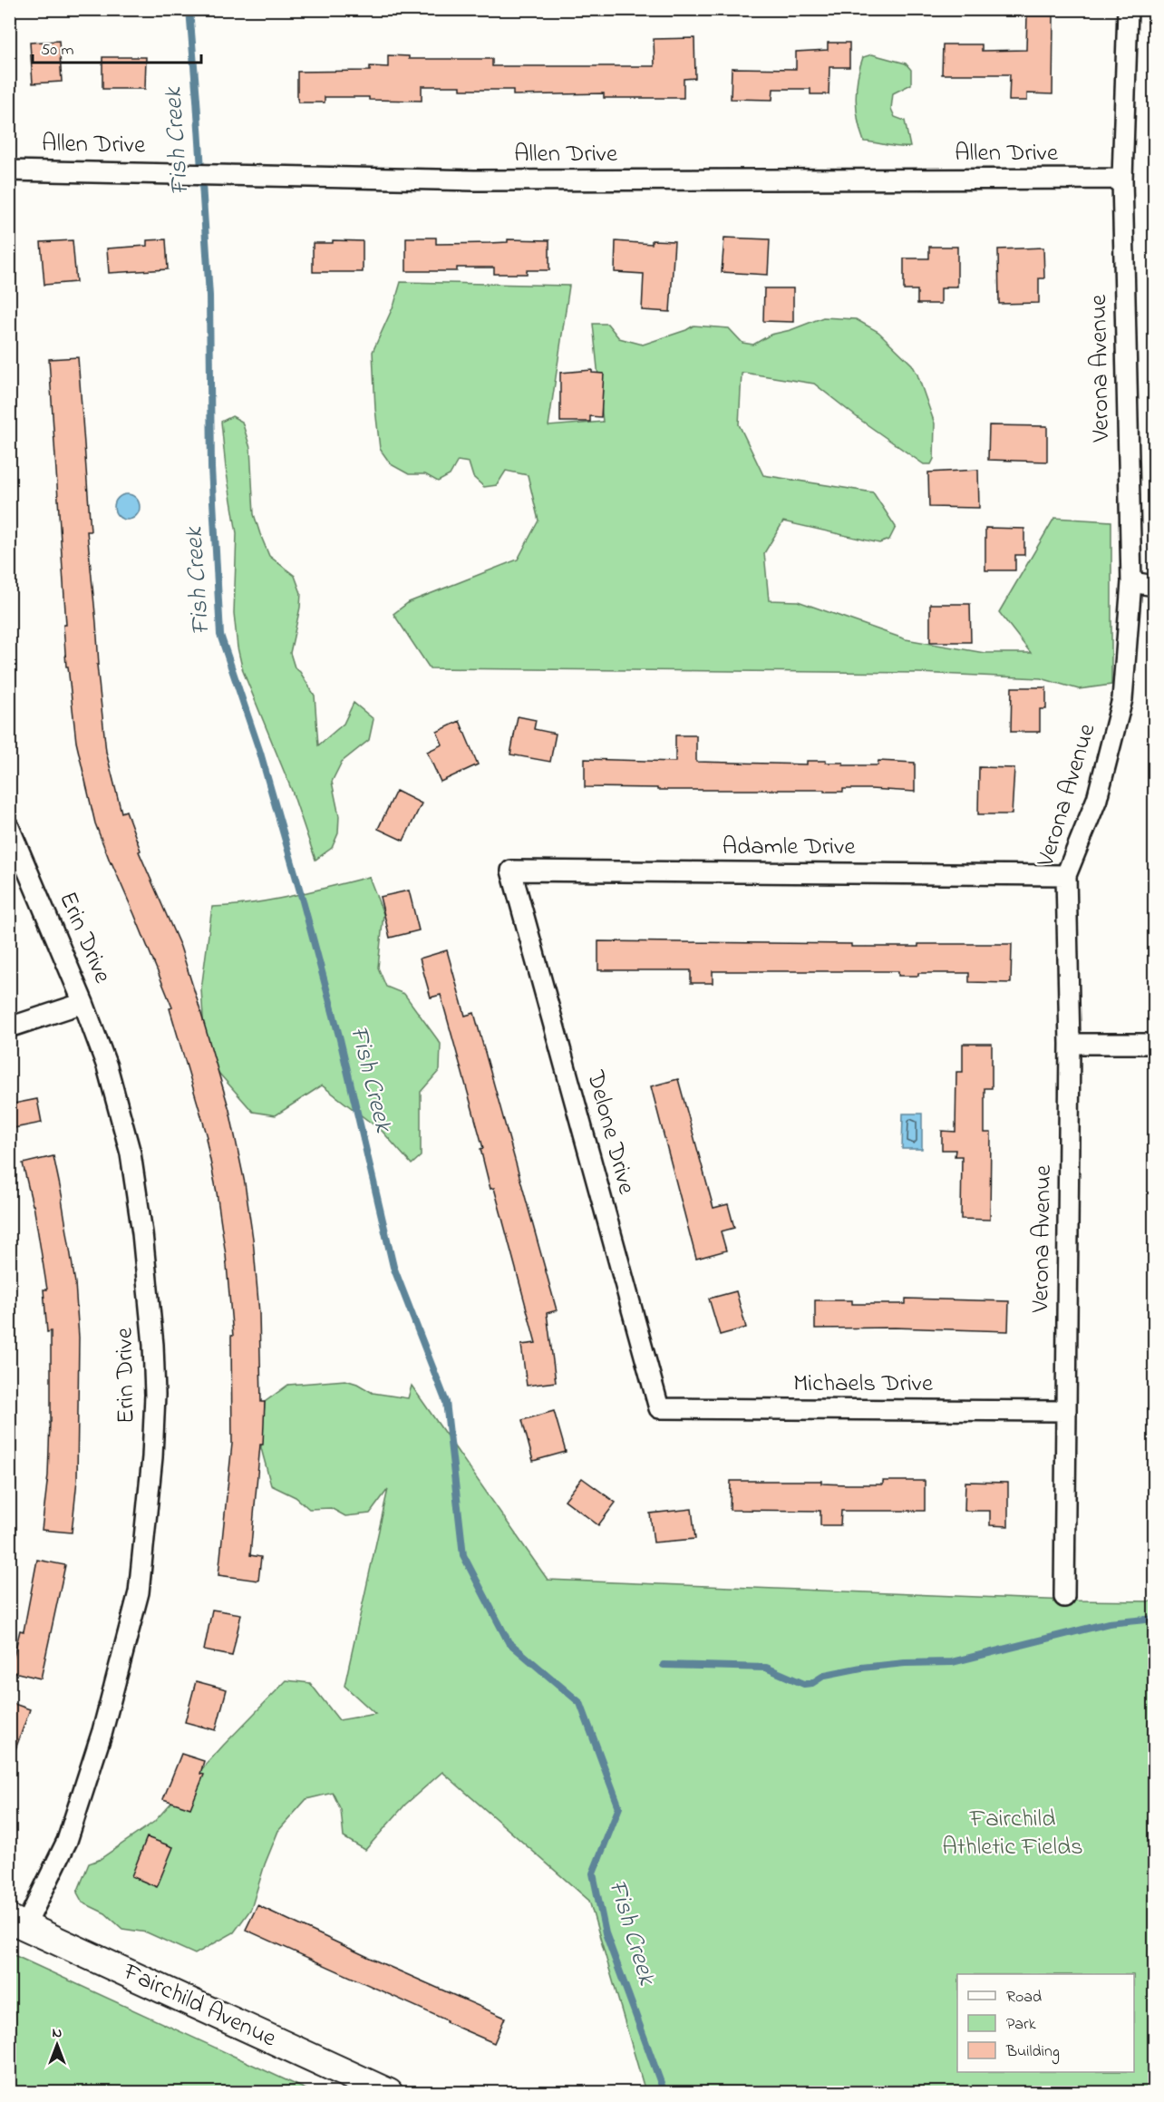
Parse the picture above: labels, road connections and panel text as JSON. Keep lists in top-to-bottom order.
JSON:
{
  "streets": {
    "main road": ["Fairchild Avenue"],
    "street": [
      "Allen Drive",
      "Verona Avenue",
      "Adamle Drive",
      "Erin Drive",
      "Delone Drive",
      "Michaels Drive"
    ]
  },
  "crossings": [
    ["Allen Drive", "Verona Avenue"],
    ["Verona Avenue", "Adamle Drive"],
    ["Verona Avenue", "Michaels Drive"],
    ["Adamle Drive", "Delone Drive"],
    ["Erin Drive", "Fairchild Avenue"],
    ["Delone Drive", "Michaels Drive"]
  ],
  "water": ["Fish Creek"],
  "parks": ["Fairchild Athletic Fields"],
  "legend": ["Road", "Park", "Building"],
  "scale_bar": "50 m",
  "north": "top"
}
